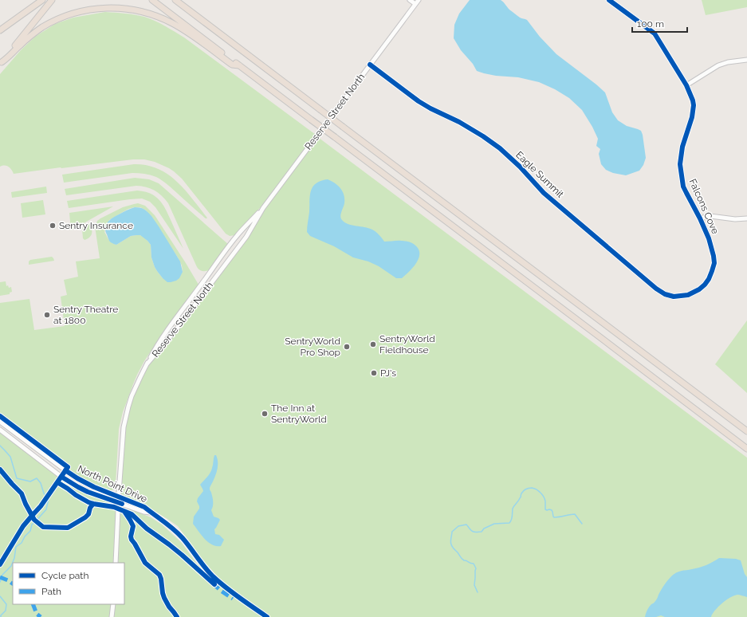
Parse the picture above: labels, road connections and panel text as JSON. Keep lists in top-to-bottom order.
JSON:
{
  "streets": {
    "street": [
      "Reserve Street North",
      "Eagle Summit",
      "Falcons Cove",
      "North Point Drive"
    ]
  },
  "crossings": [
    ["Reserve Street North", "Eagle Summit"],
    ["Eagle Summit", "Falcons Cove"]
  ],
  "places": [
    "Sentry Insurance",
    "Sentry Theatre at 1800",
    "SentryWorld Fieldhouse",
    "SentryWorld Pro Shop",
    "PJ's",
    "The Inn at SentryWorld"
  ],
  "legend": ["Cycle path", "Path"],
  "scale_bar": "100 m"
}
